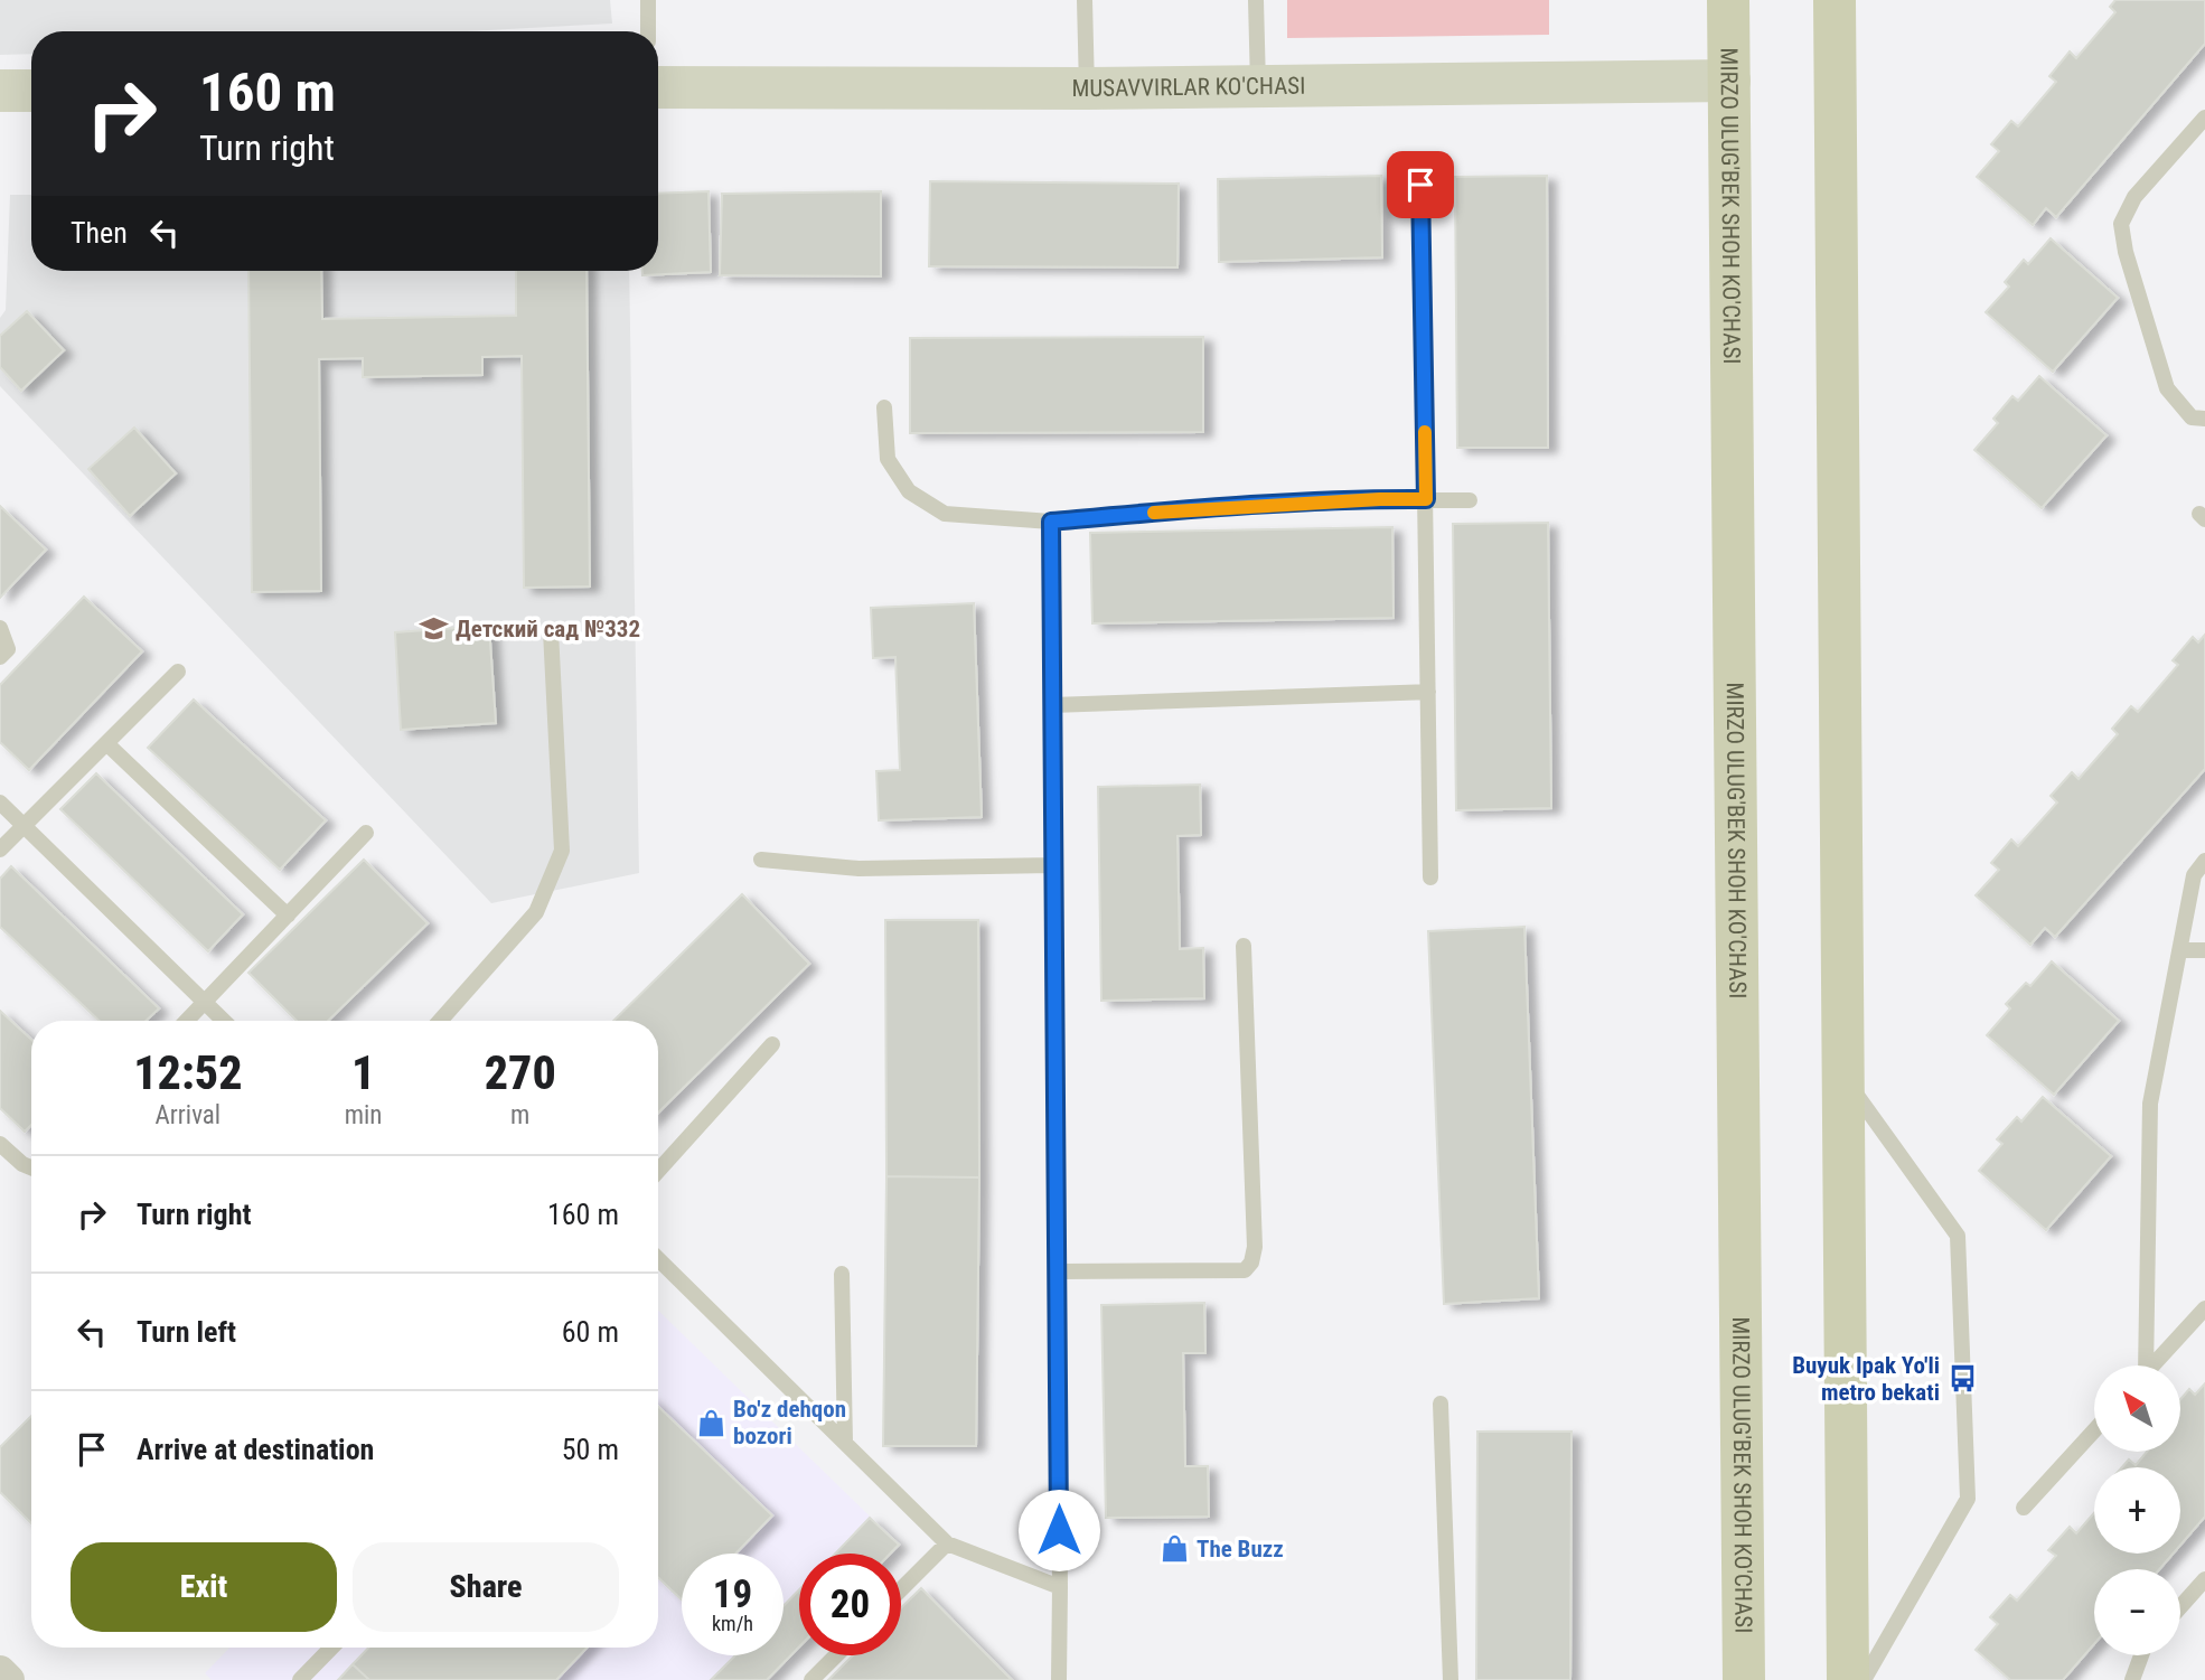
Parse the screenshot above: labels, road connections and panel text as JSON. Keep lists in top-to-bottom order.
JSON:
{
  "streets": {
    "main road": ["MIRZO ULUG'BEK SHOH KO'CHASI"],
    "street": ["MUSAVVIRLAR KO'CHASI"]
  },
  "crossings": [
    ["MUSAVVIRLAR KO'CHASI", "MIRZO ULUG'BEK SHOH KO'CHASI"]
  ],
  "places": {
    "school or university": ["Детский сад №332"],
    "bus stop": ["Buyuk Ipak Yo'li metro bekati"],
    "shop": ["Bo'z dehqon bozori", "The Buzz"]
  },
  "north": "top left",
  "page": {
    "turn": ["160 m", "Turn right"],
    "then": "Then",
    "eta": [
      "12:52",
      "Arrival",
      "1",
      "min",
      "270",
      "m"
    ],
    "list": [
      {
        "name": "Turn right",
        "value": "160 m"
      },
      {
        "name": "Turn left",
        "value": "60 m"
      },
      {
        "name": "Arrive at destination",
        "value": "50 m"
      }
    ],
    "map_buttons": ["+", "−"],
    "buttons": ["Exit", "Share"],
    "speed": "19 km/h",
    "limit": "20"
  }
}
